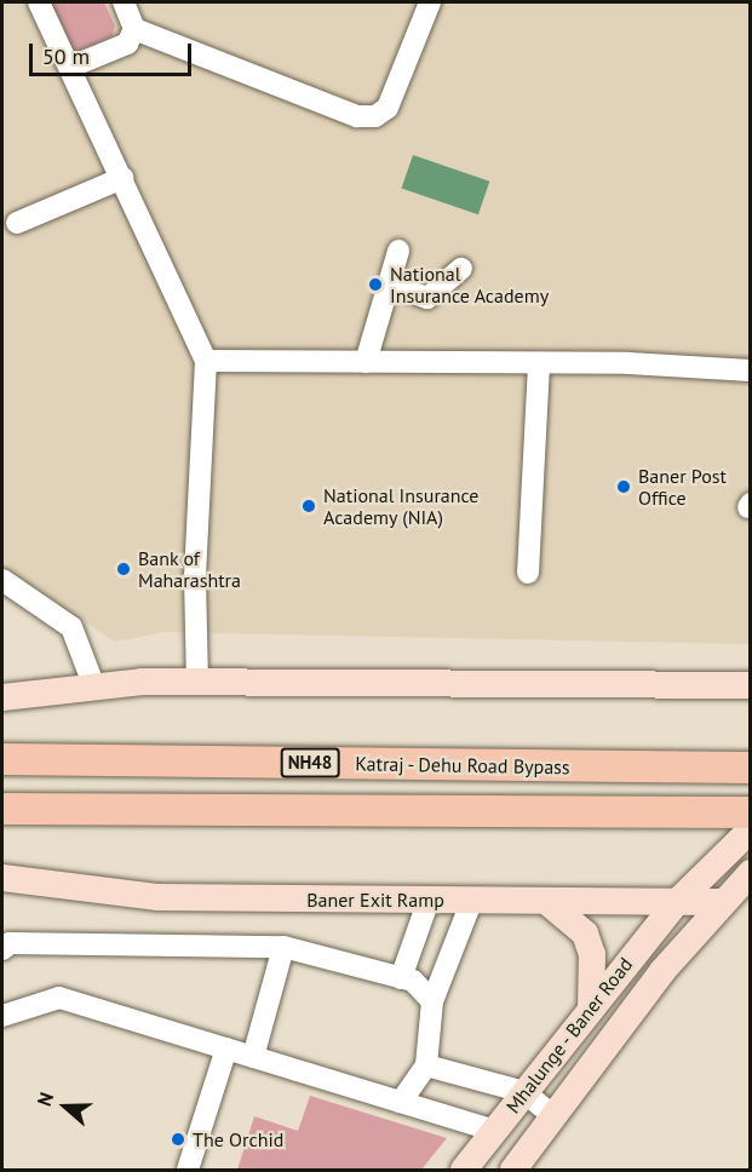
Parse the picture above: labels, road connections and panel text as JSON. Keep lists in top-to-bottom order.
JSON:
{
  "streets": {
    "highway": ["NH48", "Katraj - Dehu Road Bypass"],
    "main road": ["Baner Exit Ramp", "Mhalunge - Baner Road"]
  },
  "crossings": [
    ["Baner Exit Ramp", "Mhalunge - Baner Road"]
  ],
  "places": [
    "National Insurance Academy",
    "Baner Post Office",
    "National Insurance Academy (NIA)",
    "Bank of Maharashtra",
    "The Orchid"
  ],
  "scale_bar": "50 m",
  "north": "left"
}
